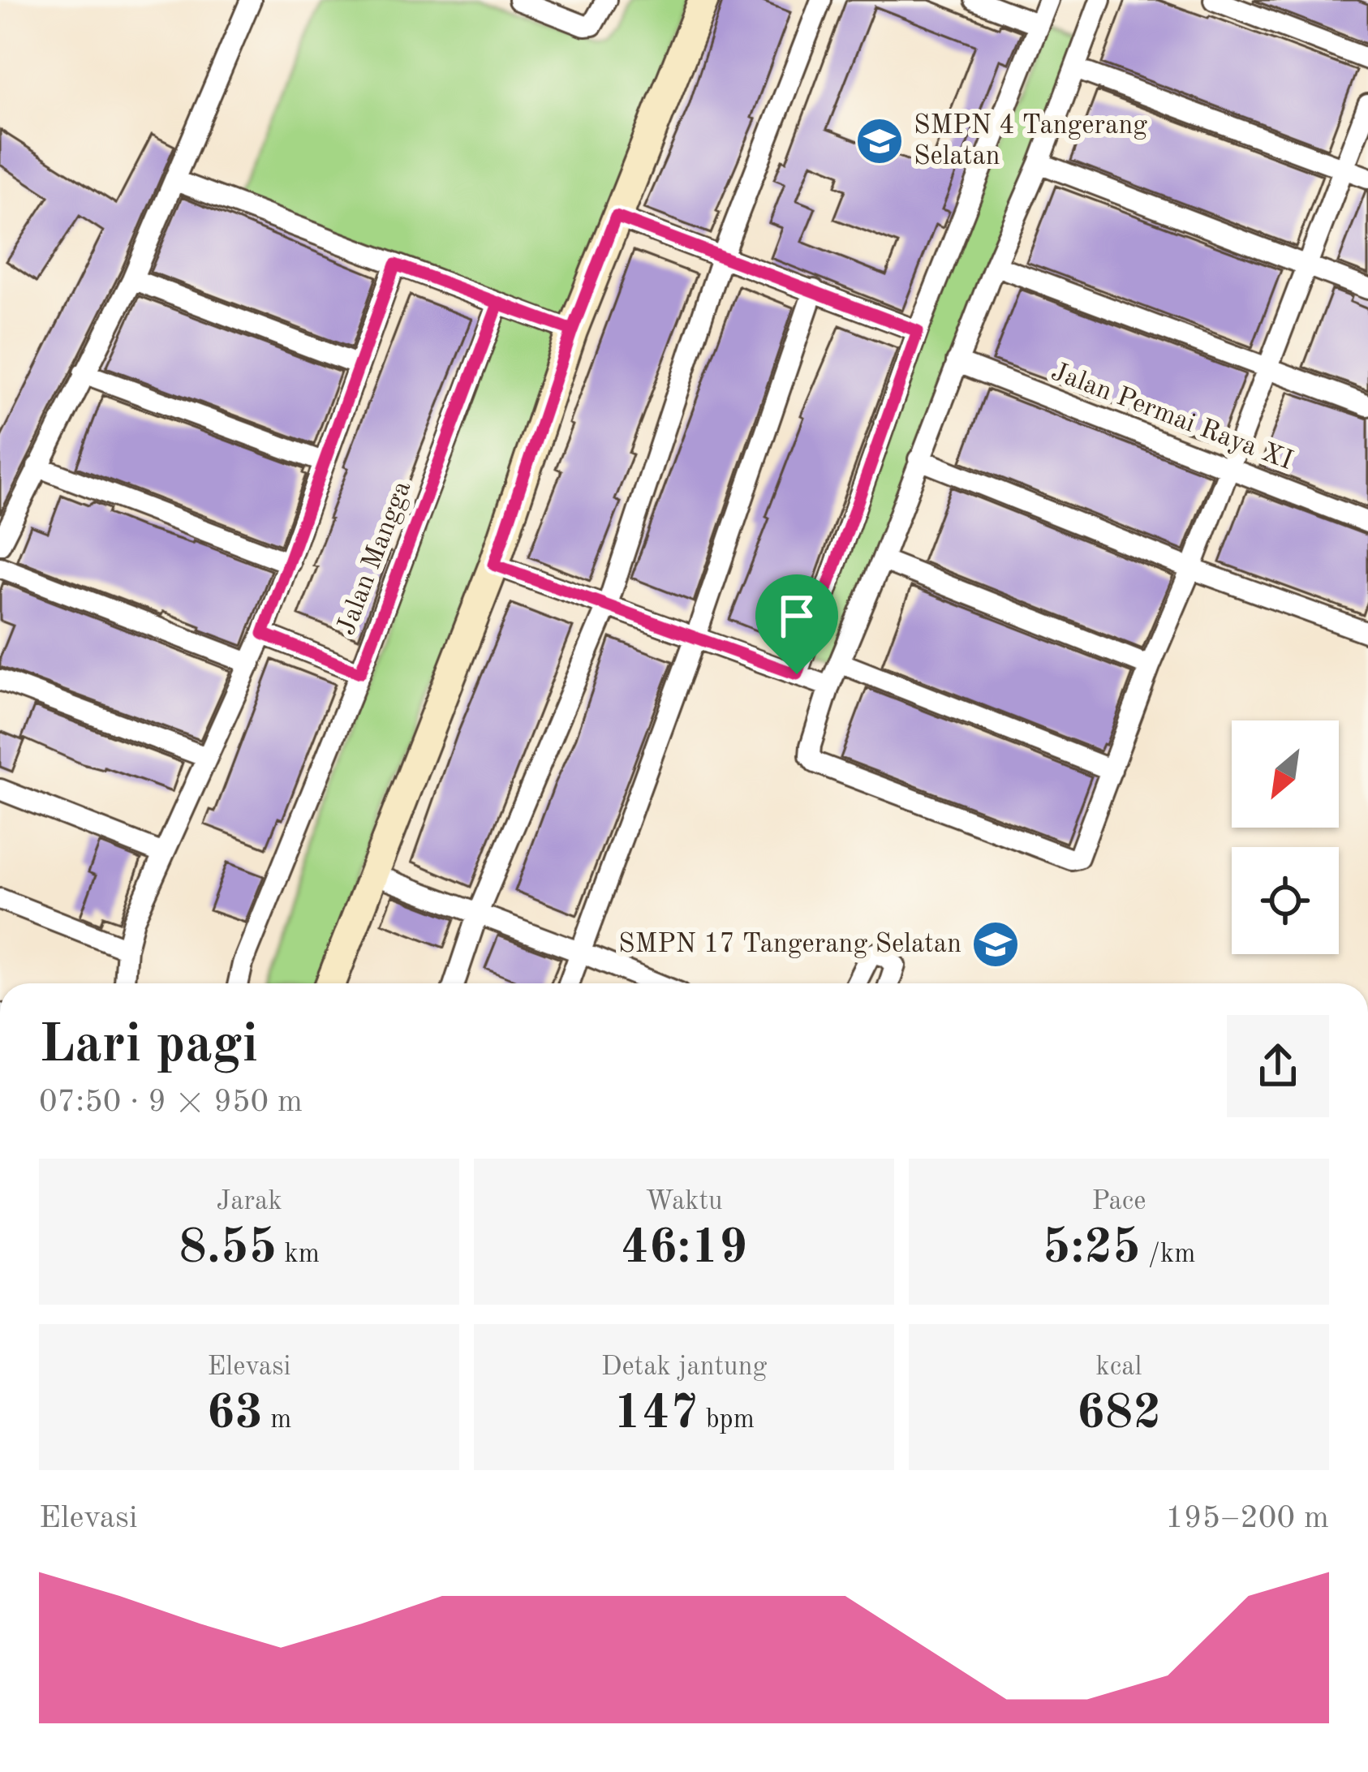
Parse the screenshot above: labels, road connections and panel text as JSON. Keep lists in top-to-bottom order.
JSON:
{
  "streets": {
    "street": ["Jalan Permai Raya XI", "Jalan Mangga"]
  },
  "places": {
    "school or university": ["SMPN 4 Tangerang Selatan", "SMPN 17 Tangerang Selatan"]
  },
  "north": "bottom left",
  "page": {
    "heading": ["Lari pagi", "07:50 · 9 × 950 m"],
    "stats": [
      ["Jarak", "8.55 km"],
      ["Waktu", "46:19"],
      ["Pace", "5:25 /km"],
      ["Elevasi", "63 m"],
      ["Detak jantung", "147 bpm"],
      ["kcal", "682"]
    ],
    "chart": ["Elevasi", "195–200 m"]
  }
}
